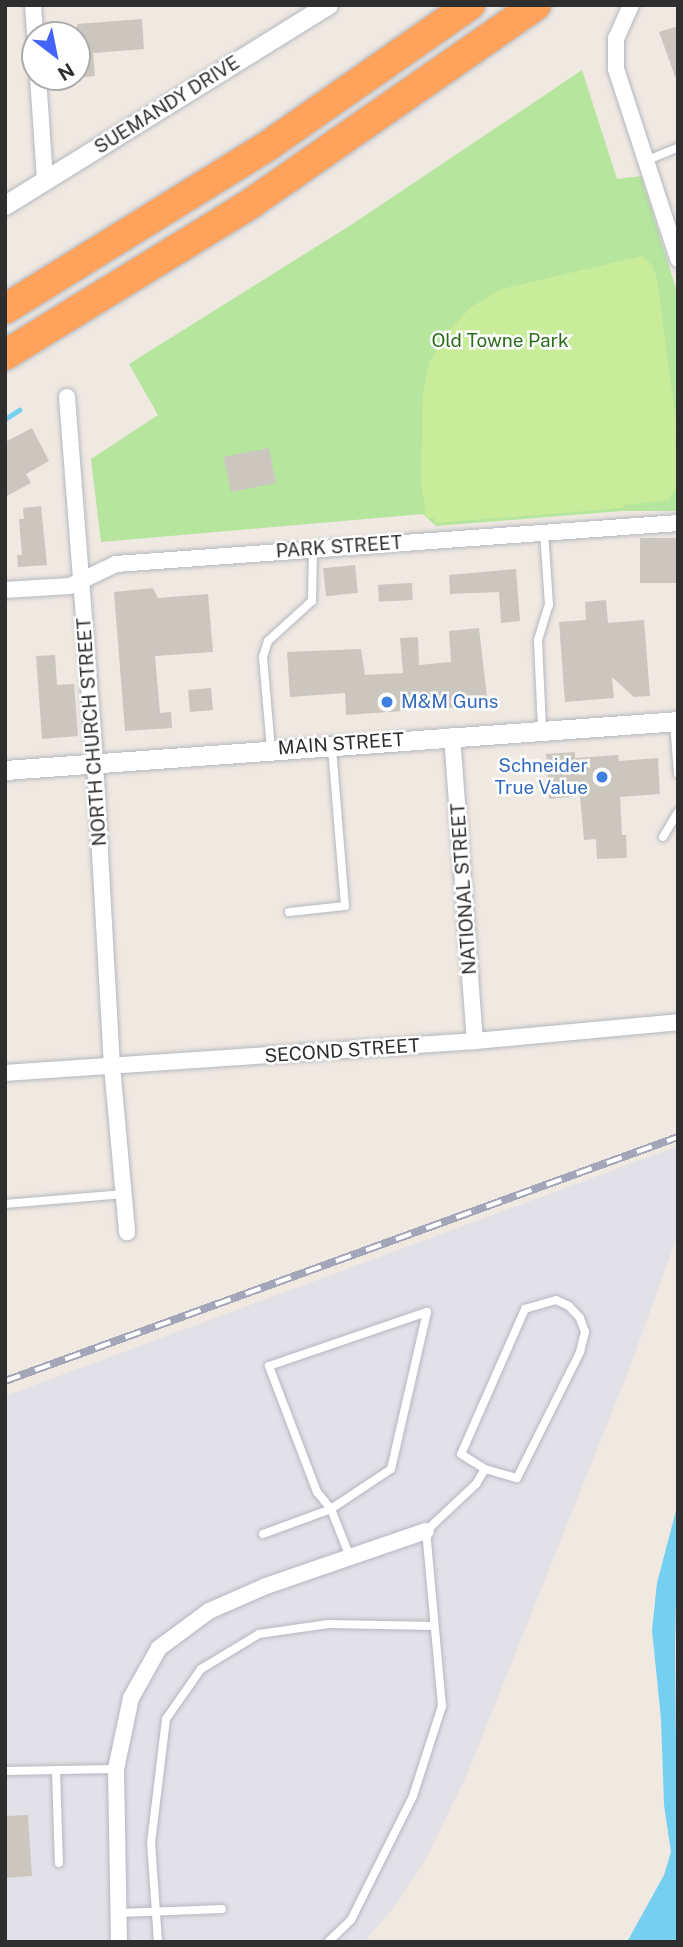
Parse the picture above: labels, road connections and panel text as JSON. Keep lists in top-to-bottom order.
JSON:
{
  "streets": {
    "street": [
      "SUEMANDY DRIVE",
      "PARK STREET",
      "NORTH CHURCH STREET",
      "MAIN STREET",
      "NATIONAL STREET",
      "SECOND STREET"
    ]
  },
  "crossings": [
    ["PARK STREET", "NORTH CHURCH STREET"],
    ["NORTH CHURCH STREET", "MAIN STREET"],
    ["NORTH CHURCH STREET", "SECOND STREET"],
    ["MAIN STREET", "NATIONAL STREET"],
    ["NATIONAL STREET", "SECOND STREET"]
  ],
  "parks": ["Old Towne Park"],
  "places": ["M&M Guns", "Schneider True Value"],
  "north": "bottom right"
}
